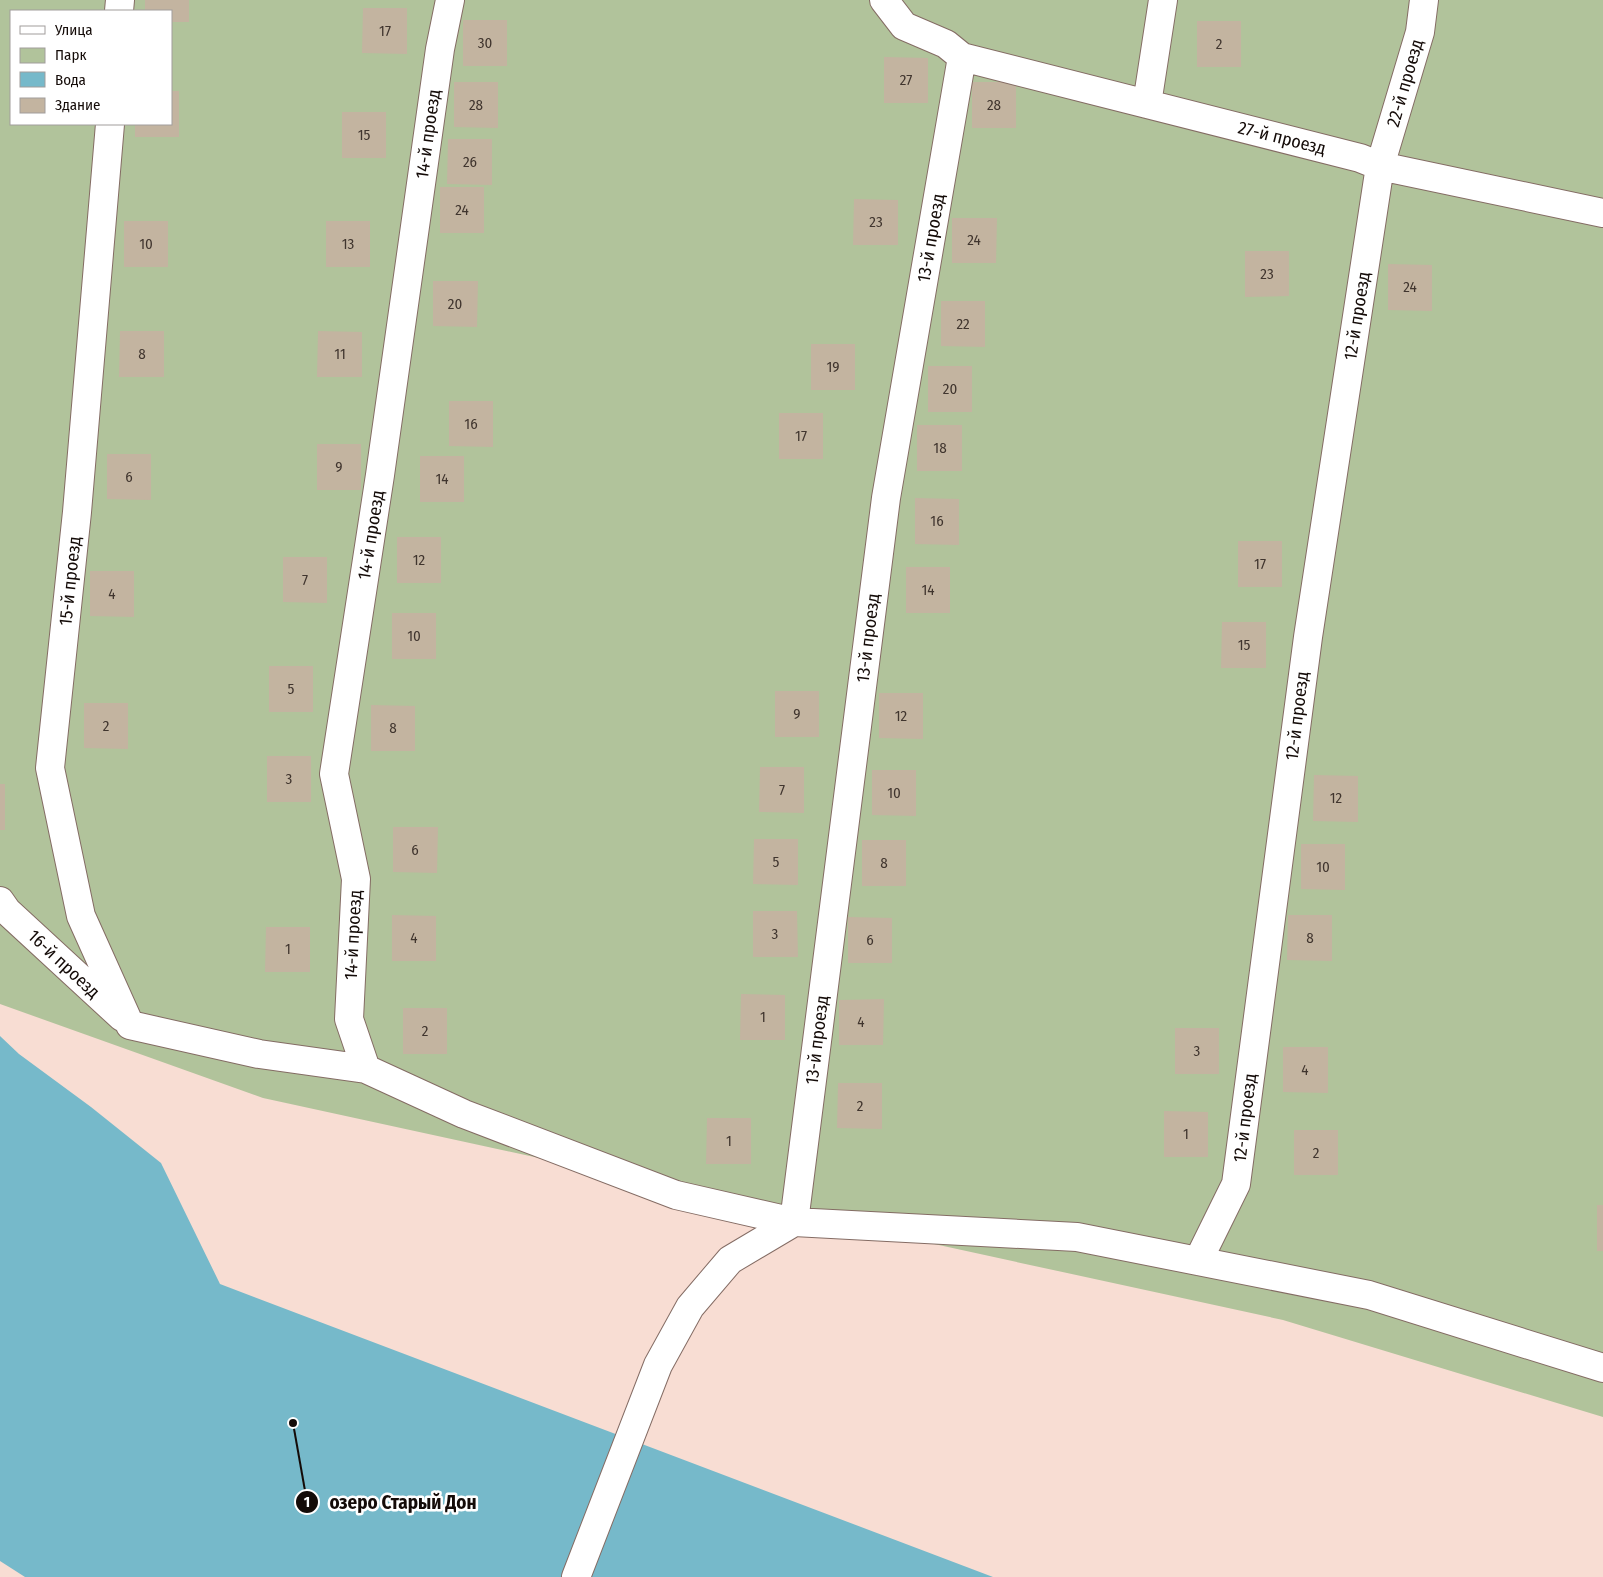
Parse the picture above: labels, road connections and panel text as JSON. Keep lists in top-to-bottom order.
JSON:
{
  "streets": {
    "street": [
      "22-й проезд",
      "14-й проезд",
      "27-й проезд",
      "13-й проезд",
      "12-й проезд",
      "15-й проезд",
      "16-й проезд"
    ]
  },
  "crossings": [
    ["22-й проезд", "27-й проезд"],
    ["22-й проезд", "12-й проезд"],
    ["27-й проезд", "13-й проезд"],
    ["27-й проезд", "12-й проезд"],
    ["15-й проезд", "16-й проезд"]
  ],
  "places": ["озеро Старый Дон"],
  "house_numbers": [
    "17",
    "30",
    "2",
    "27",
    "28",
    "28",
    "15",
    "26",
    "24",
    "23",
    "24",
    "10",
    "13",
    "23",
    "24",
    "20",
    "22",
    "8",
    "11",
    "19",
    "20",
    "16",
    "17",
    "18",
    "9",
    "6",
    "14",
    "16",
    "12",
    "17",
    "7",
    "14",
    "4",
    "10",
    "15",
    "5",
    "9",
    "12",
    "2",
    "8",
    "3",
    "7",
    "10",
    "12",
    "6",
    "5",
    "8",
    "10",
    "3",
    "4",
    "8",
    "6",
    "1",
    "1",
    "4",
    "2",
    "3",
    "4",
    "2",
    "1",
    "1",
    "2"
  ],
  "legend": [
    "Улица",
    "Парк",
    "Вода",
    "Здание"
  ]
}
